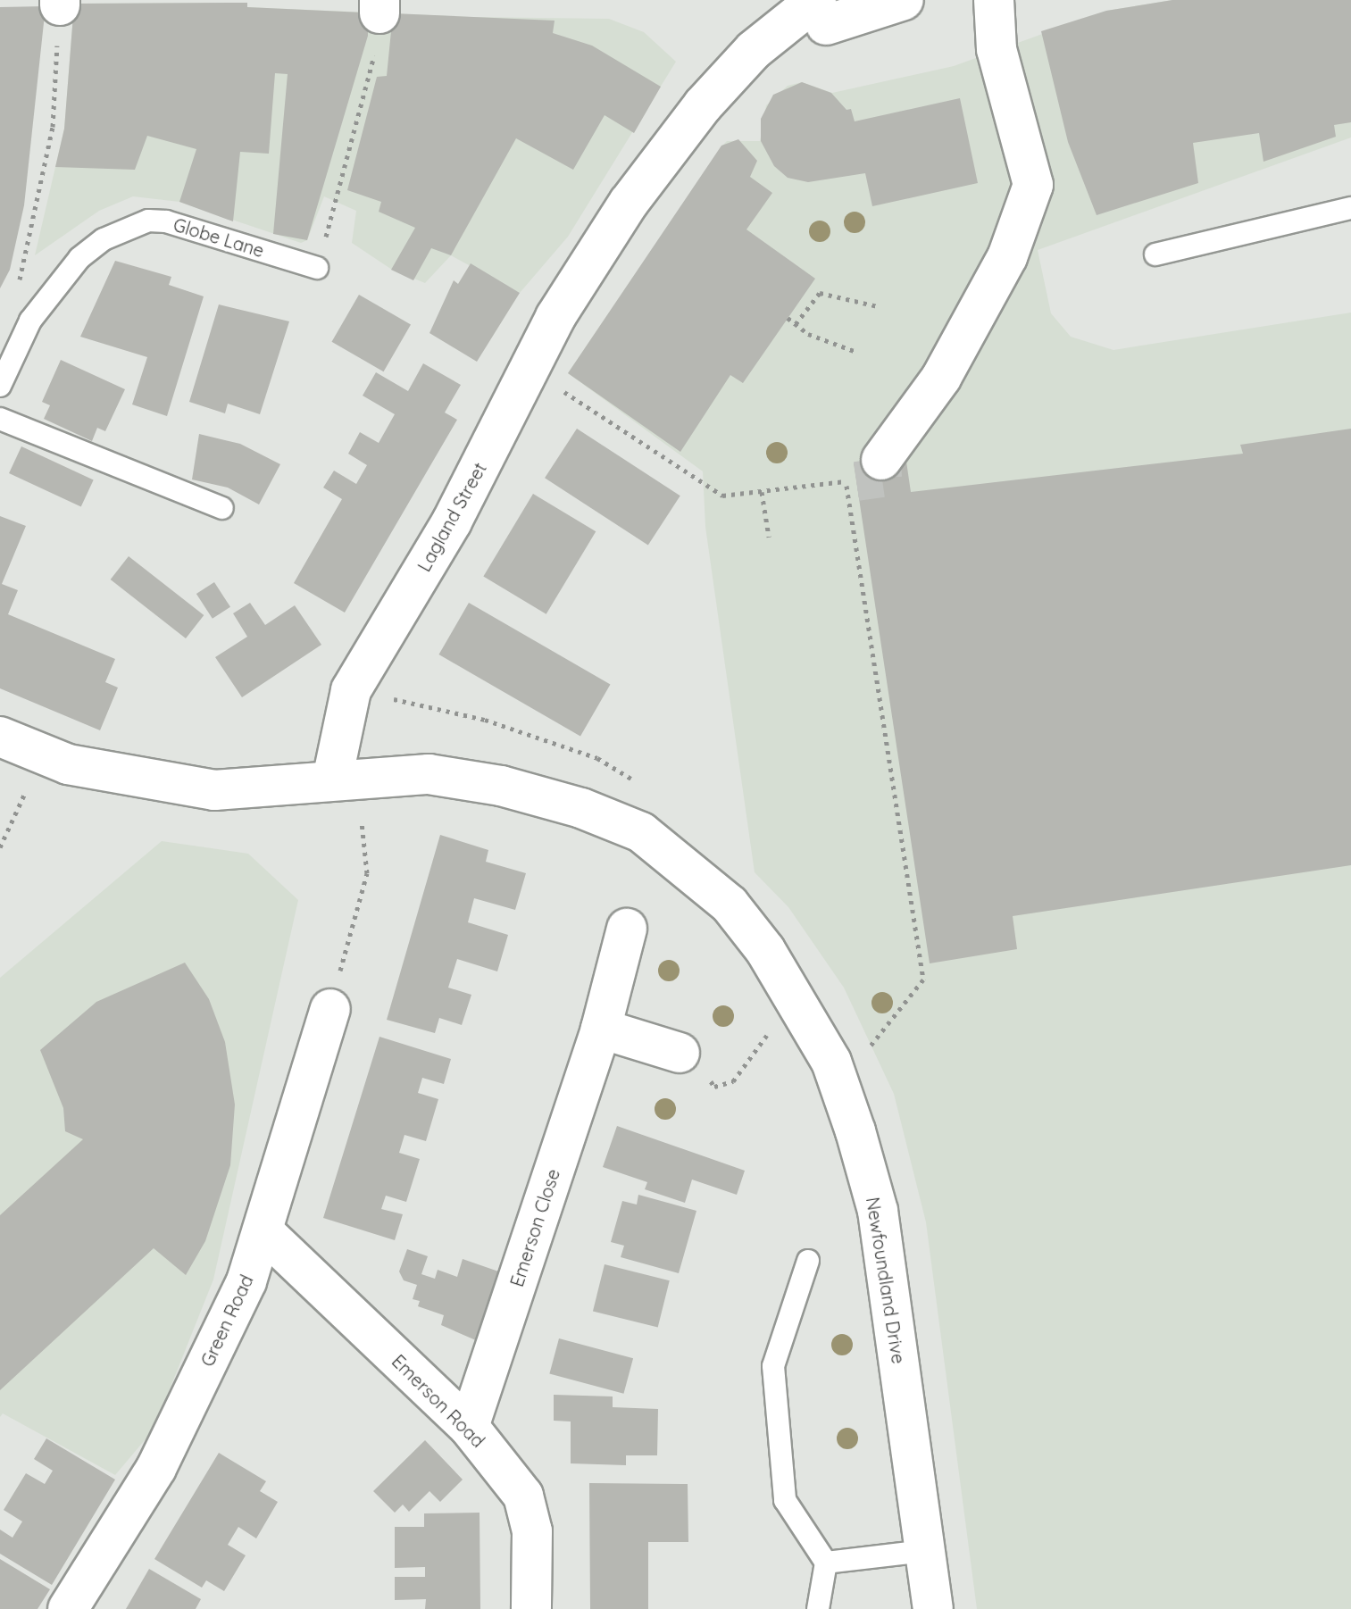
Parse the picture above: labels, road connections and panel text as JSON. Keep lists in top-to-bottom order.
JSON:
{
  "streets": {
    "street": [
      "Lagland Street",
      "Emerson Close",
      "Newfoundland Drive",
      "Green Road",
      "Emerson Road"
    ],
    "lane": ["Globe Lane"]
  },
  "crossings": [
    ["Lagland Street", "Newfoundland Drive"],
    ["Emerson Close", "Emerson Road"],
    ["Green Road", "Emerson Road"]
  ]
}
